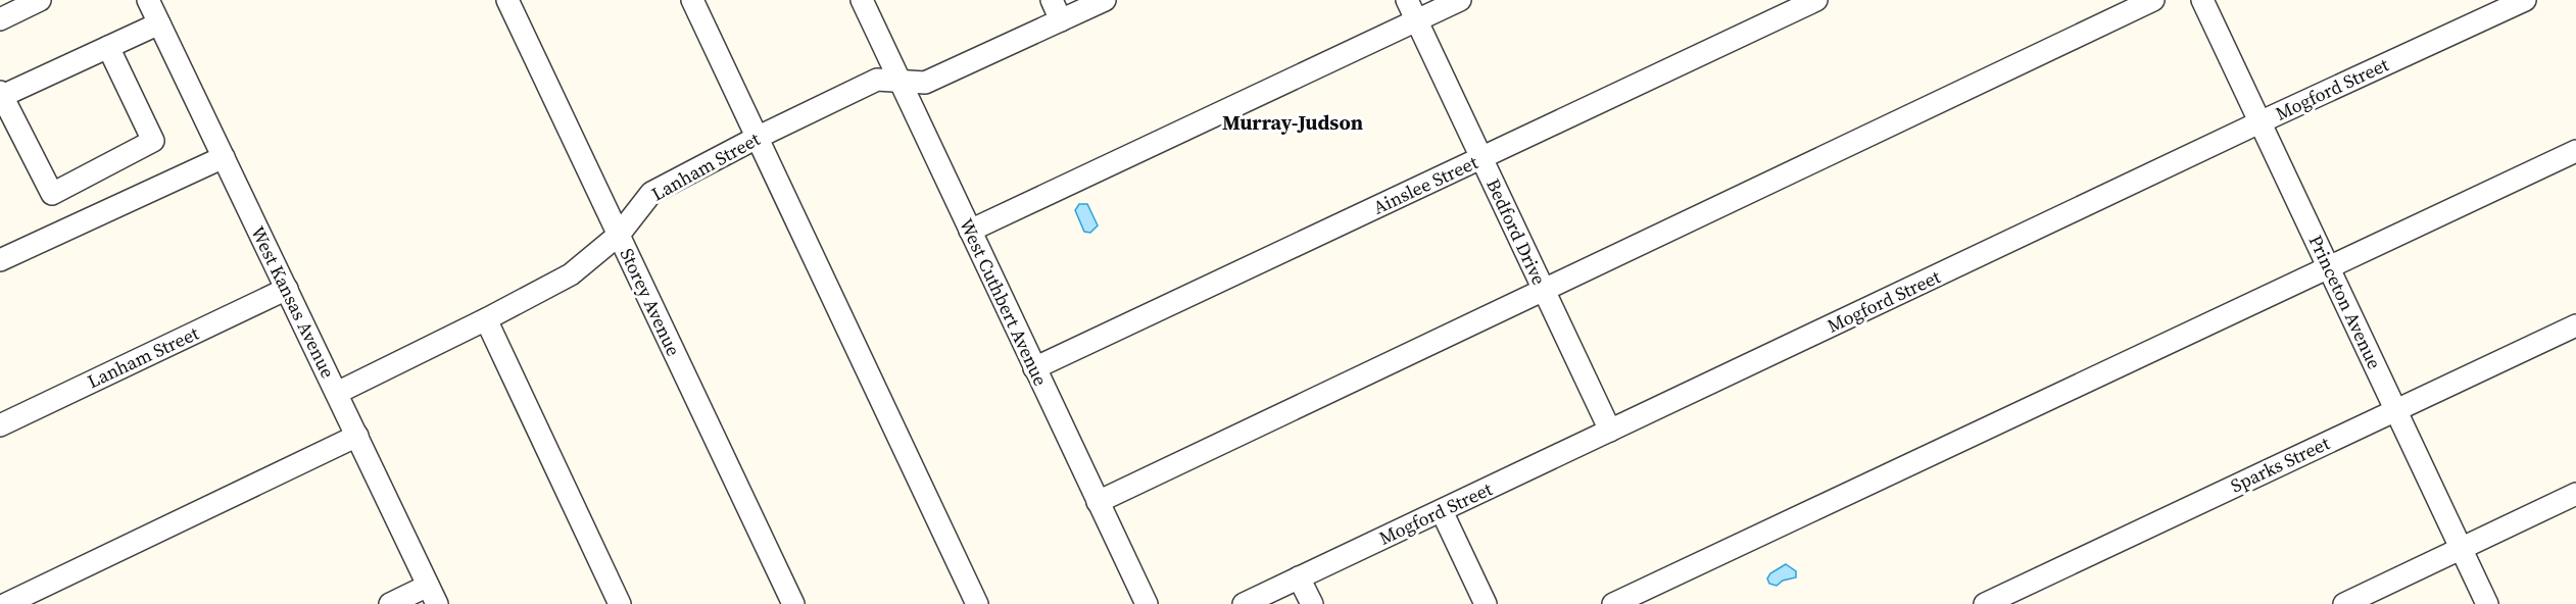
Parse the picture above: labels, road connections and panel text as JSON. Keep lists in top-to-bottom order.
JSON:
{
  "streets": {
    "street": [
      "Mogford Street",
      "Lanham Street",
      "Ainslee Street",
      "Bedford Drive",
      "West Kansas Avenue",
      "Storey Avenue",
      "West Cuthbert Avenue",
      "Princeton Avenue",
      "Sparks Street"
    ]
  },
  "crossings": [
    ["Mogford Street", "Bedford Drive"],
    ["Mogford Street", "Princeton Avenue"],
    ["Lanham Street", "West Kansas Avenue"],
    ["Lanham Street", "Storey Avenue"],
    ["Lanham Street", "West Cuthbert Avenue"],
    ["Ainslee Street", "Bedford Drive"],
    ["Ainslee Street", "West Cuthbert Avenue"],
    ["Princeton Avenue", "Sparks Street"]
  ],
  "districts": ["Murray-Judson"]
}
